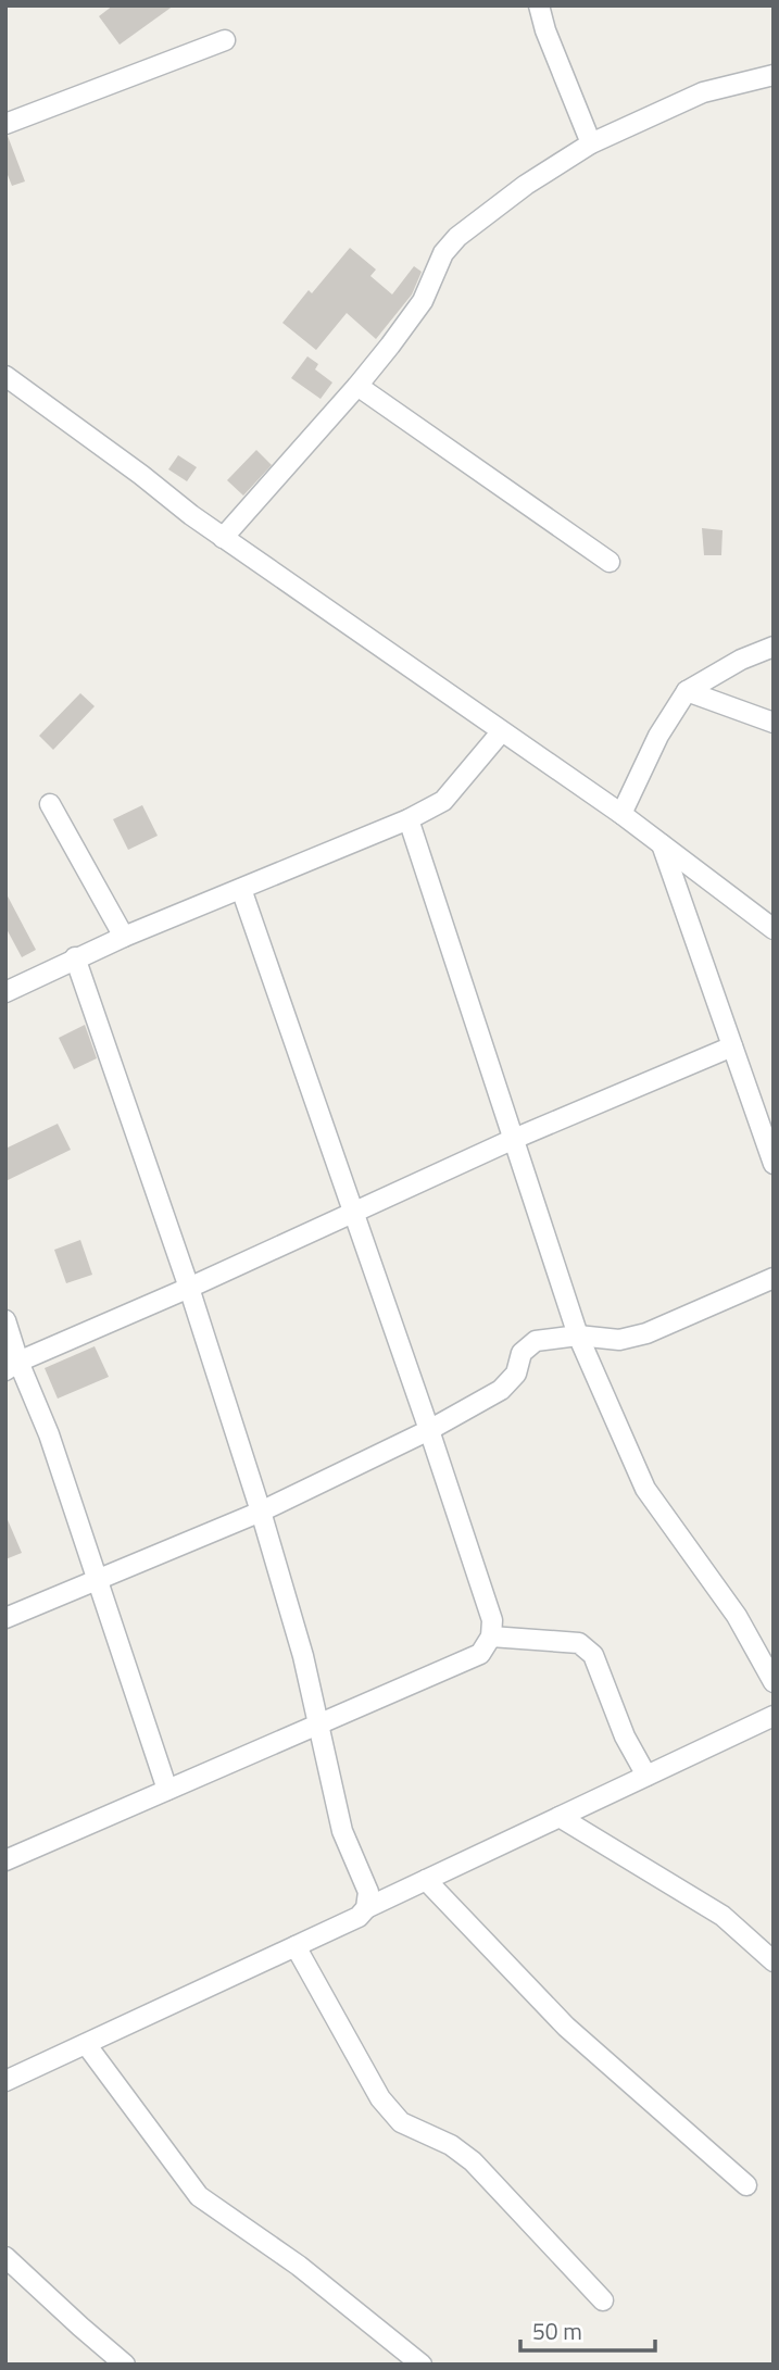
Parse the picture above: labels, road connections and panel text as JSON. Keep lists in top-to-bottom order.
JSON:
{
  "scale_bar": "50 m"
}
